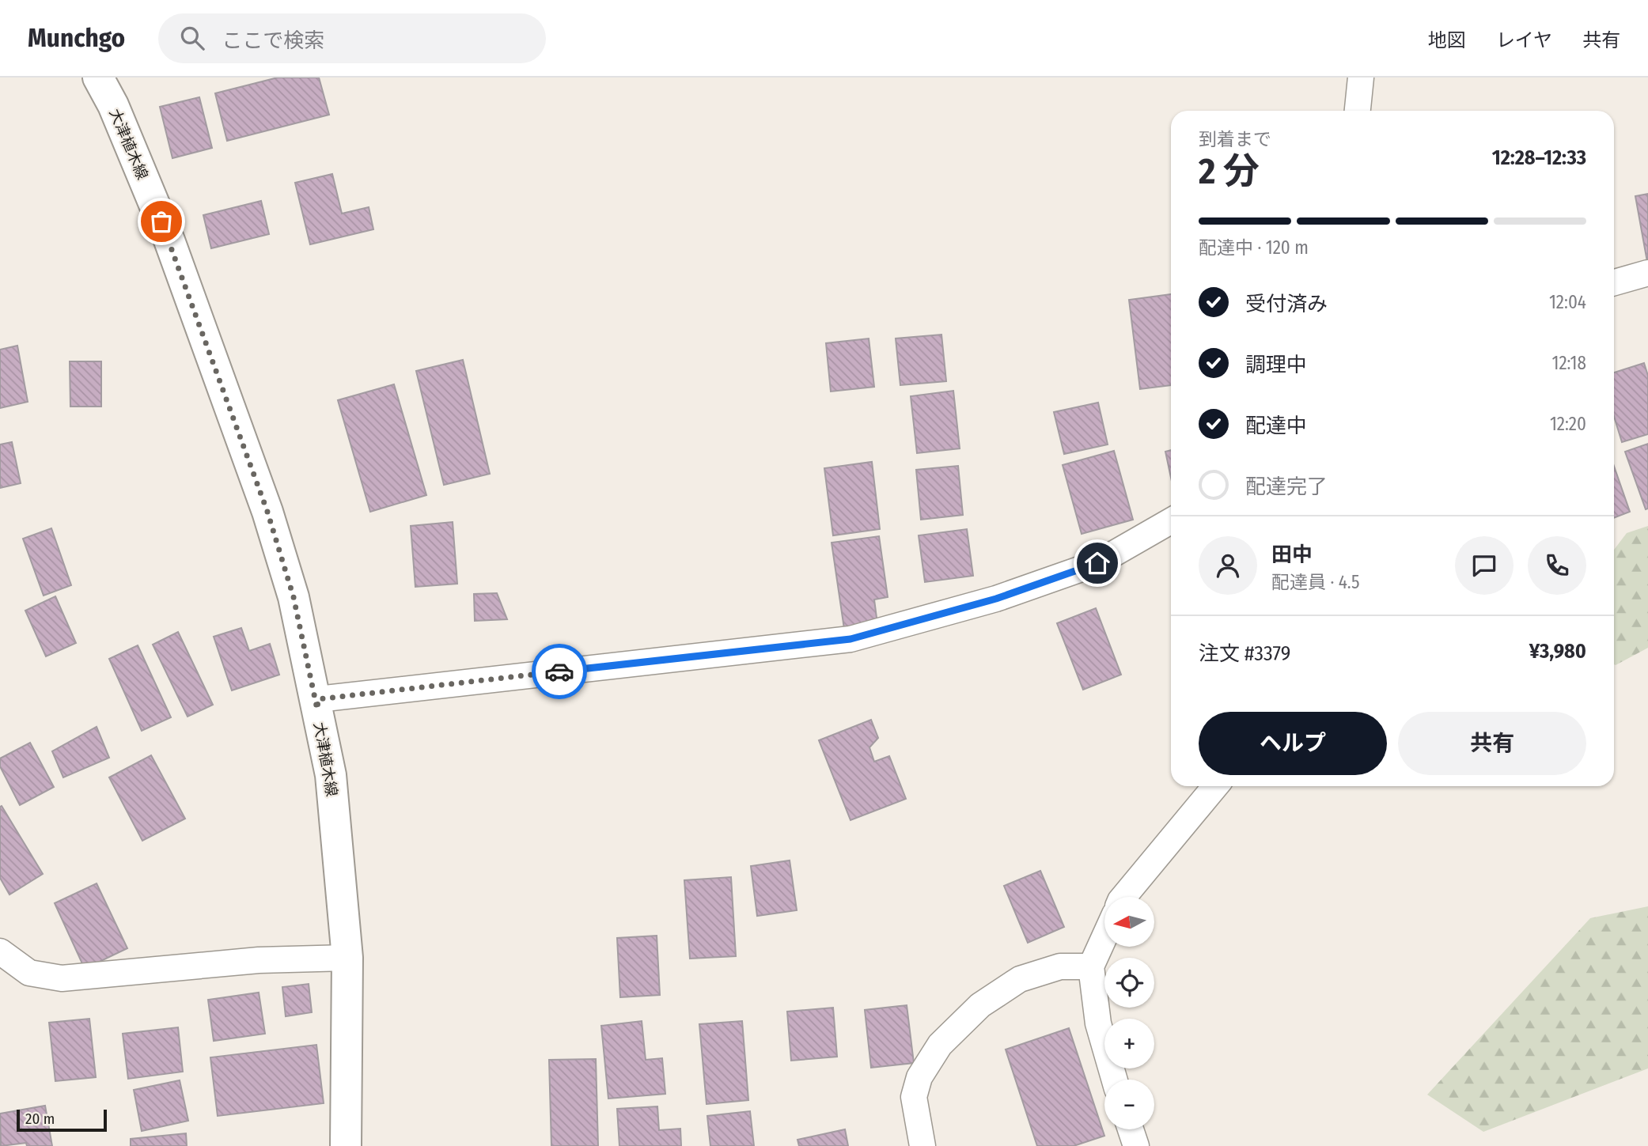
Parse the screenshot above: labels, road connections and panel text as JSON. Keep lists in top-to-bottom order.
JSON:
{
  "streets": {
    "main road": ["大津植木線"]
  },
  "scale_bar": "20 m",
  "north": "left",
  "page": {
    "header": "Munchgo",
    "search": "ここで検索",
    "nav": ["地図", "レイヤ", "共有"],
    "heading": ["2 分", "到着まで", "12:28–12:33"],
    "panel": [
      "田中",
      "配達員 · 4.5",
      "注文 #3379",
      "¥3,980"
    ],
    "bar": "配達中 · 120 m",
    "list": [
      ["受付済み", "12:04"],
      ["調理中", "12:18"],
      ["配達中", "12:20"],
      "配達完了"
    ],
    "buttons": ["ヘルプ", "共有"],
    "map_buttons": ["+", "−"],
    "scale": "20 m"
  }
}
